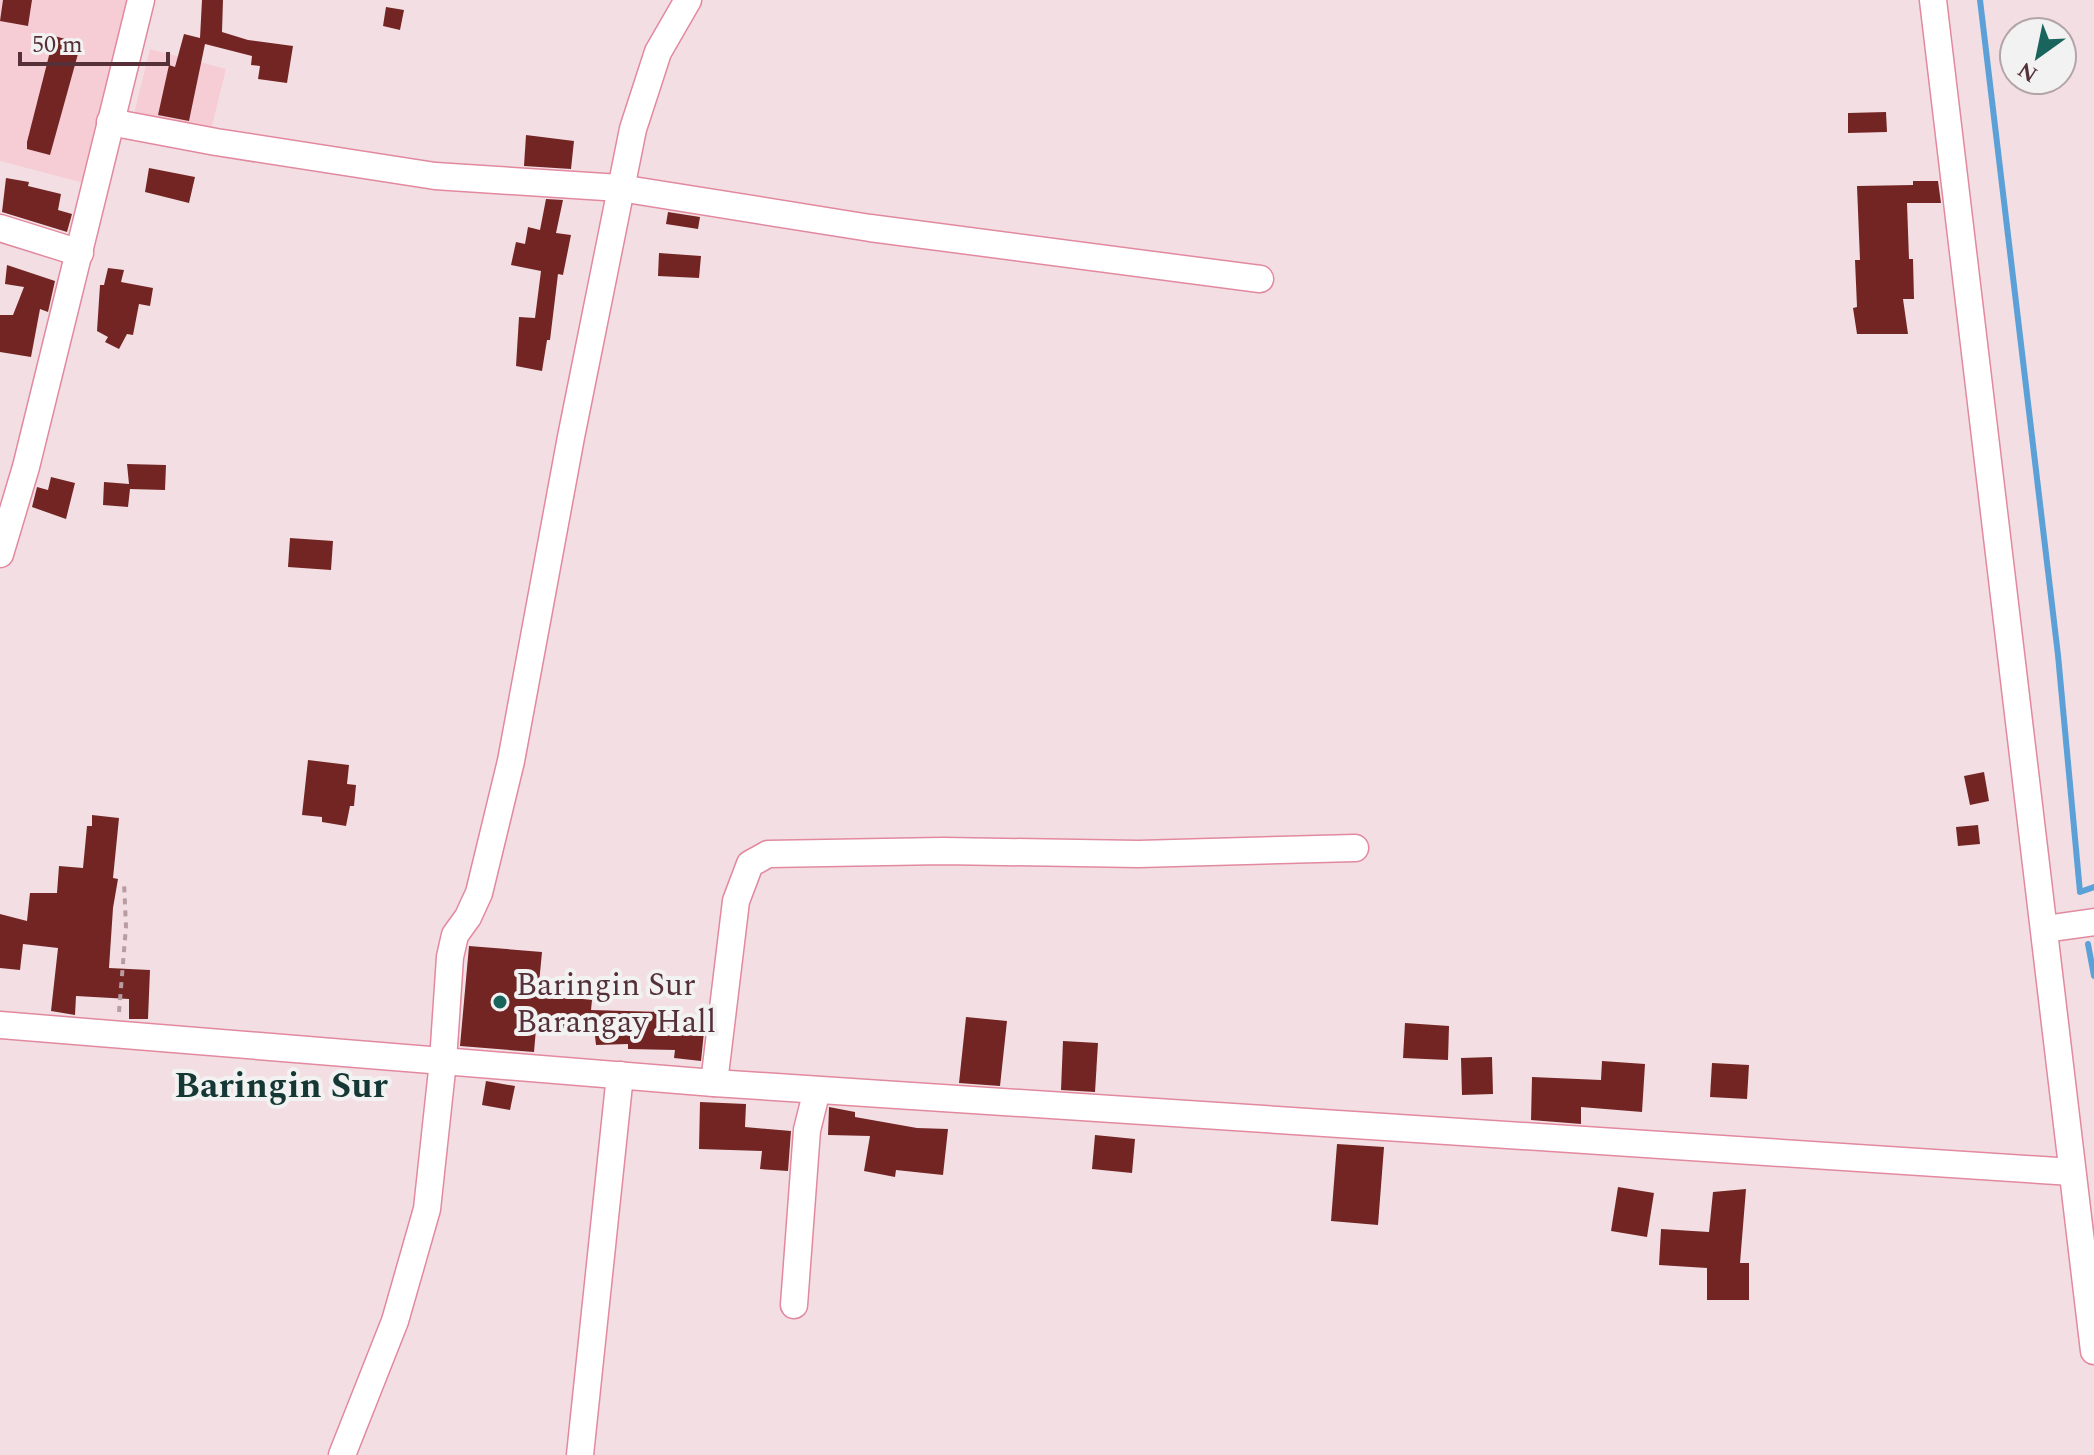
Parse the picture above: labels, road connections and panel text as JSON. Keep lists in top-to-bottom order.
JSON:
{
  "districts": ["Baringin Sur"],
  "places": ["Baringin Sur Barangay Hall"],
  "scale_bar": "50 m",
  "north": "bottom left"
}
